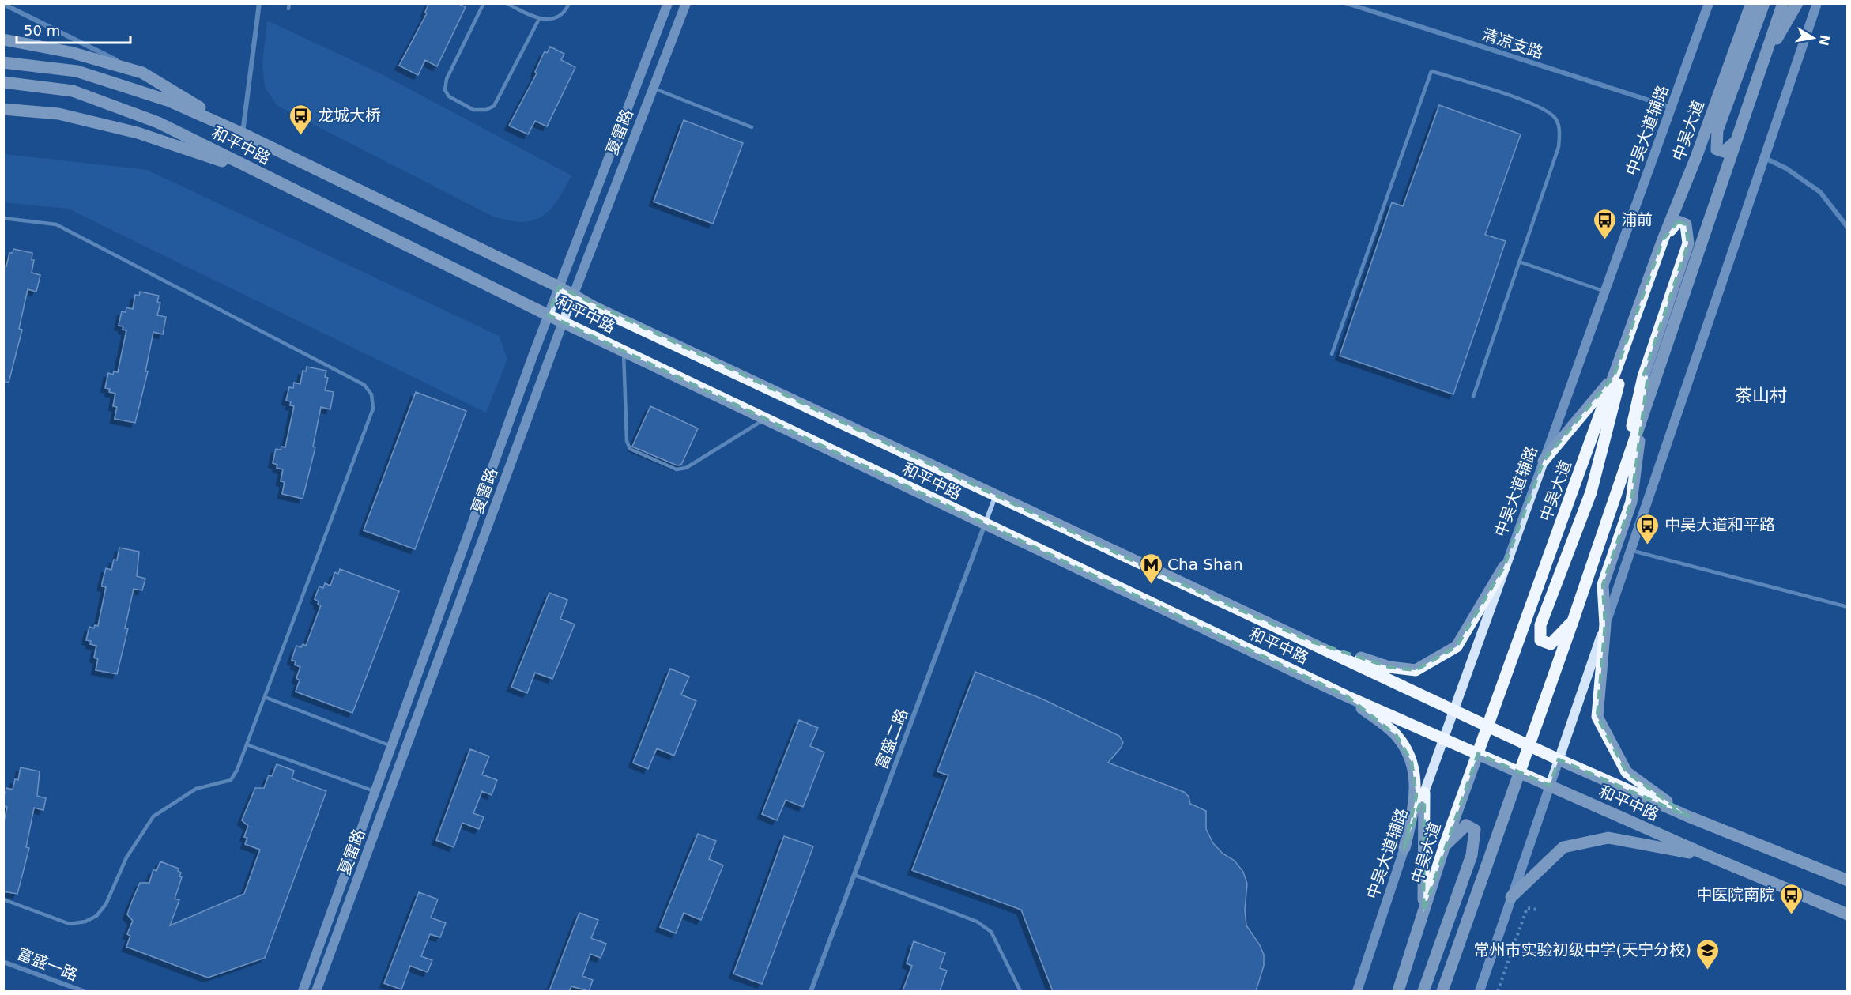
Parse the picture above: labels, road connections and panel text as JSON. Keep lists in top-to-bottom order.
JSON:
{
  "streets": {
    "main road": [
      "中吴大道辅路",
      "中吴大道",
      "夏雷路",
      "和平中路"
    ],
    "street": ["清凉支路", "富盛二路", "富盛一路"]
  },
  "crossings": [
    ["清凉支路", "中吴大道辅路"],
    ["中吴大道辅路", "和平中路"],
    ["中吴大道", "和平中路"],
    ["夏雷路", "和平中路"],
    ["和平中路", "富盛二路"]
  ],
  "districts": ["茶山村"],
  "places": {
    "bus stop": [
      "龙城大桥",
      "浦前",
      "中吴大道和平路",
      "中医院南院"
    ],
    "metro station": ["Cha Shan"],
    "school or university": ["常州市实验初级中学(天宁分校)"]
  },
  "scale_bar": "50 m",
  "north": "right"
}
